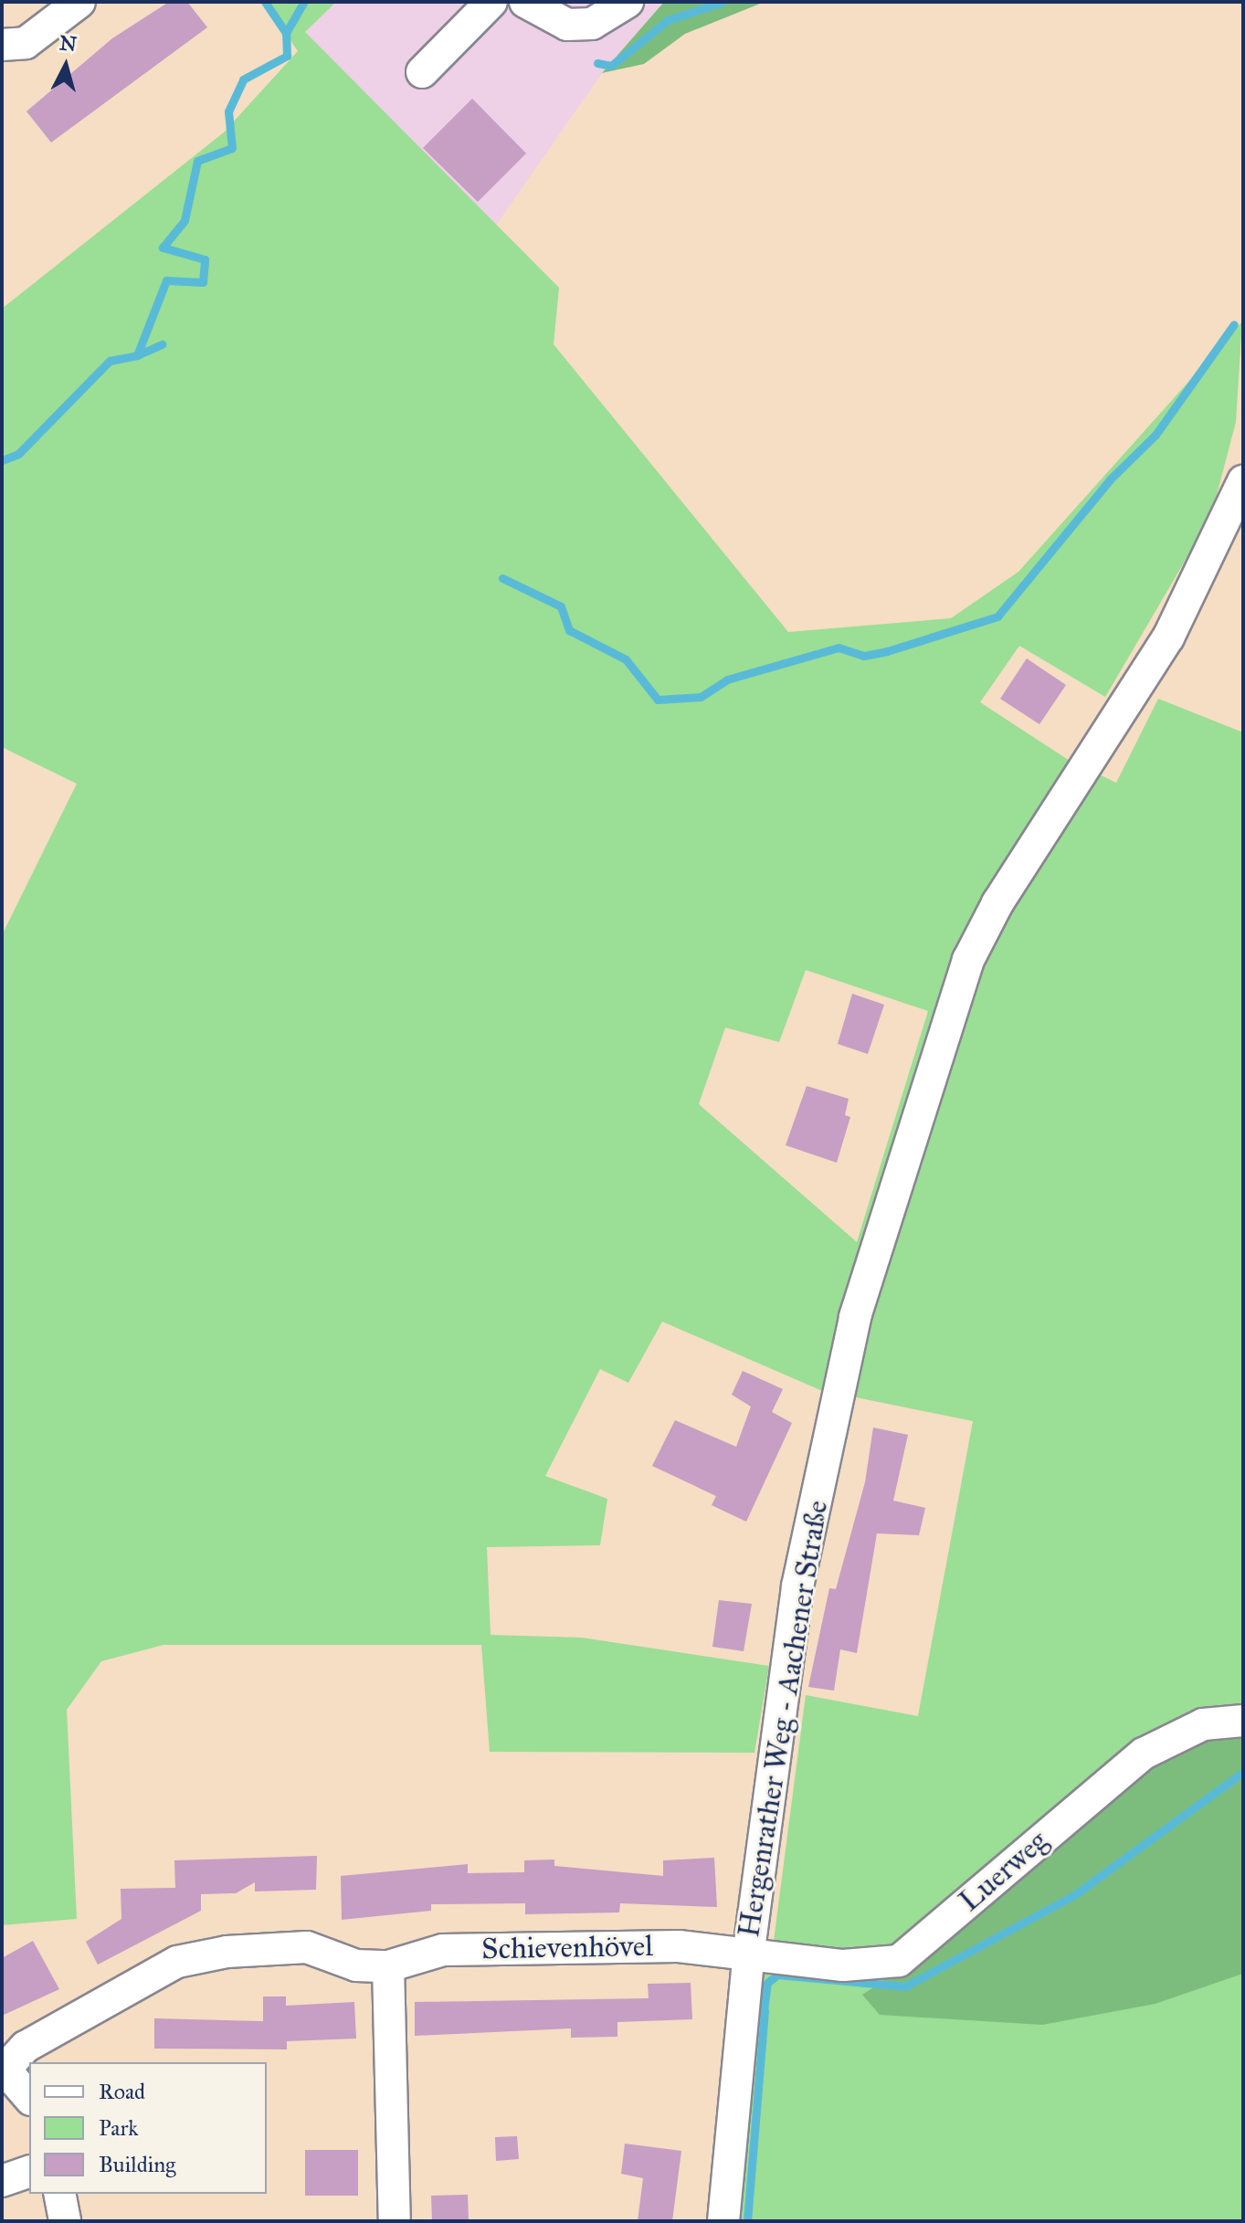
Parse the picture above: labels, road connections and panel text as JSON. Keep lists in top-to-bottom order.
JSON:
{
  "streets": {
    "street": ["Hergenrather Weg - Aachener Straße", "Luerweg", "Schievenhövel"]
  },
  "crossings": [
    ["Hergenrather Weg - Aachener Straße", "Luerweg"],
    ["Hergenrather Weg - Aachener Straße", "Schievenhövel"],
    ["Luerweg", "Schievenhövel"]
  ],
  "legend": ["Road", "Park", "Building"],
  "north": "top"
}
